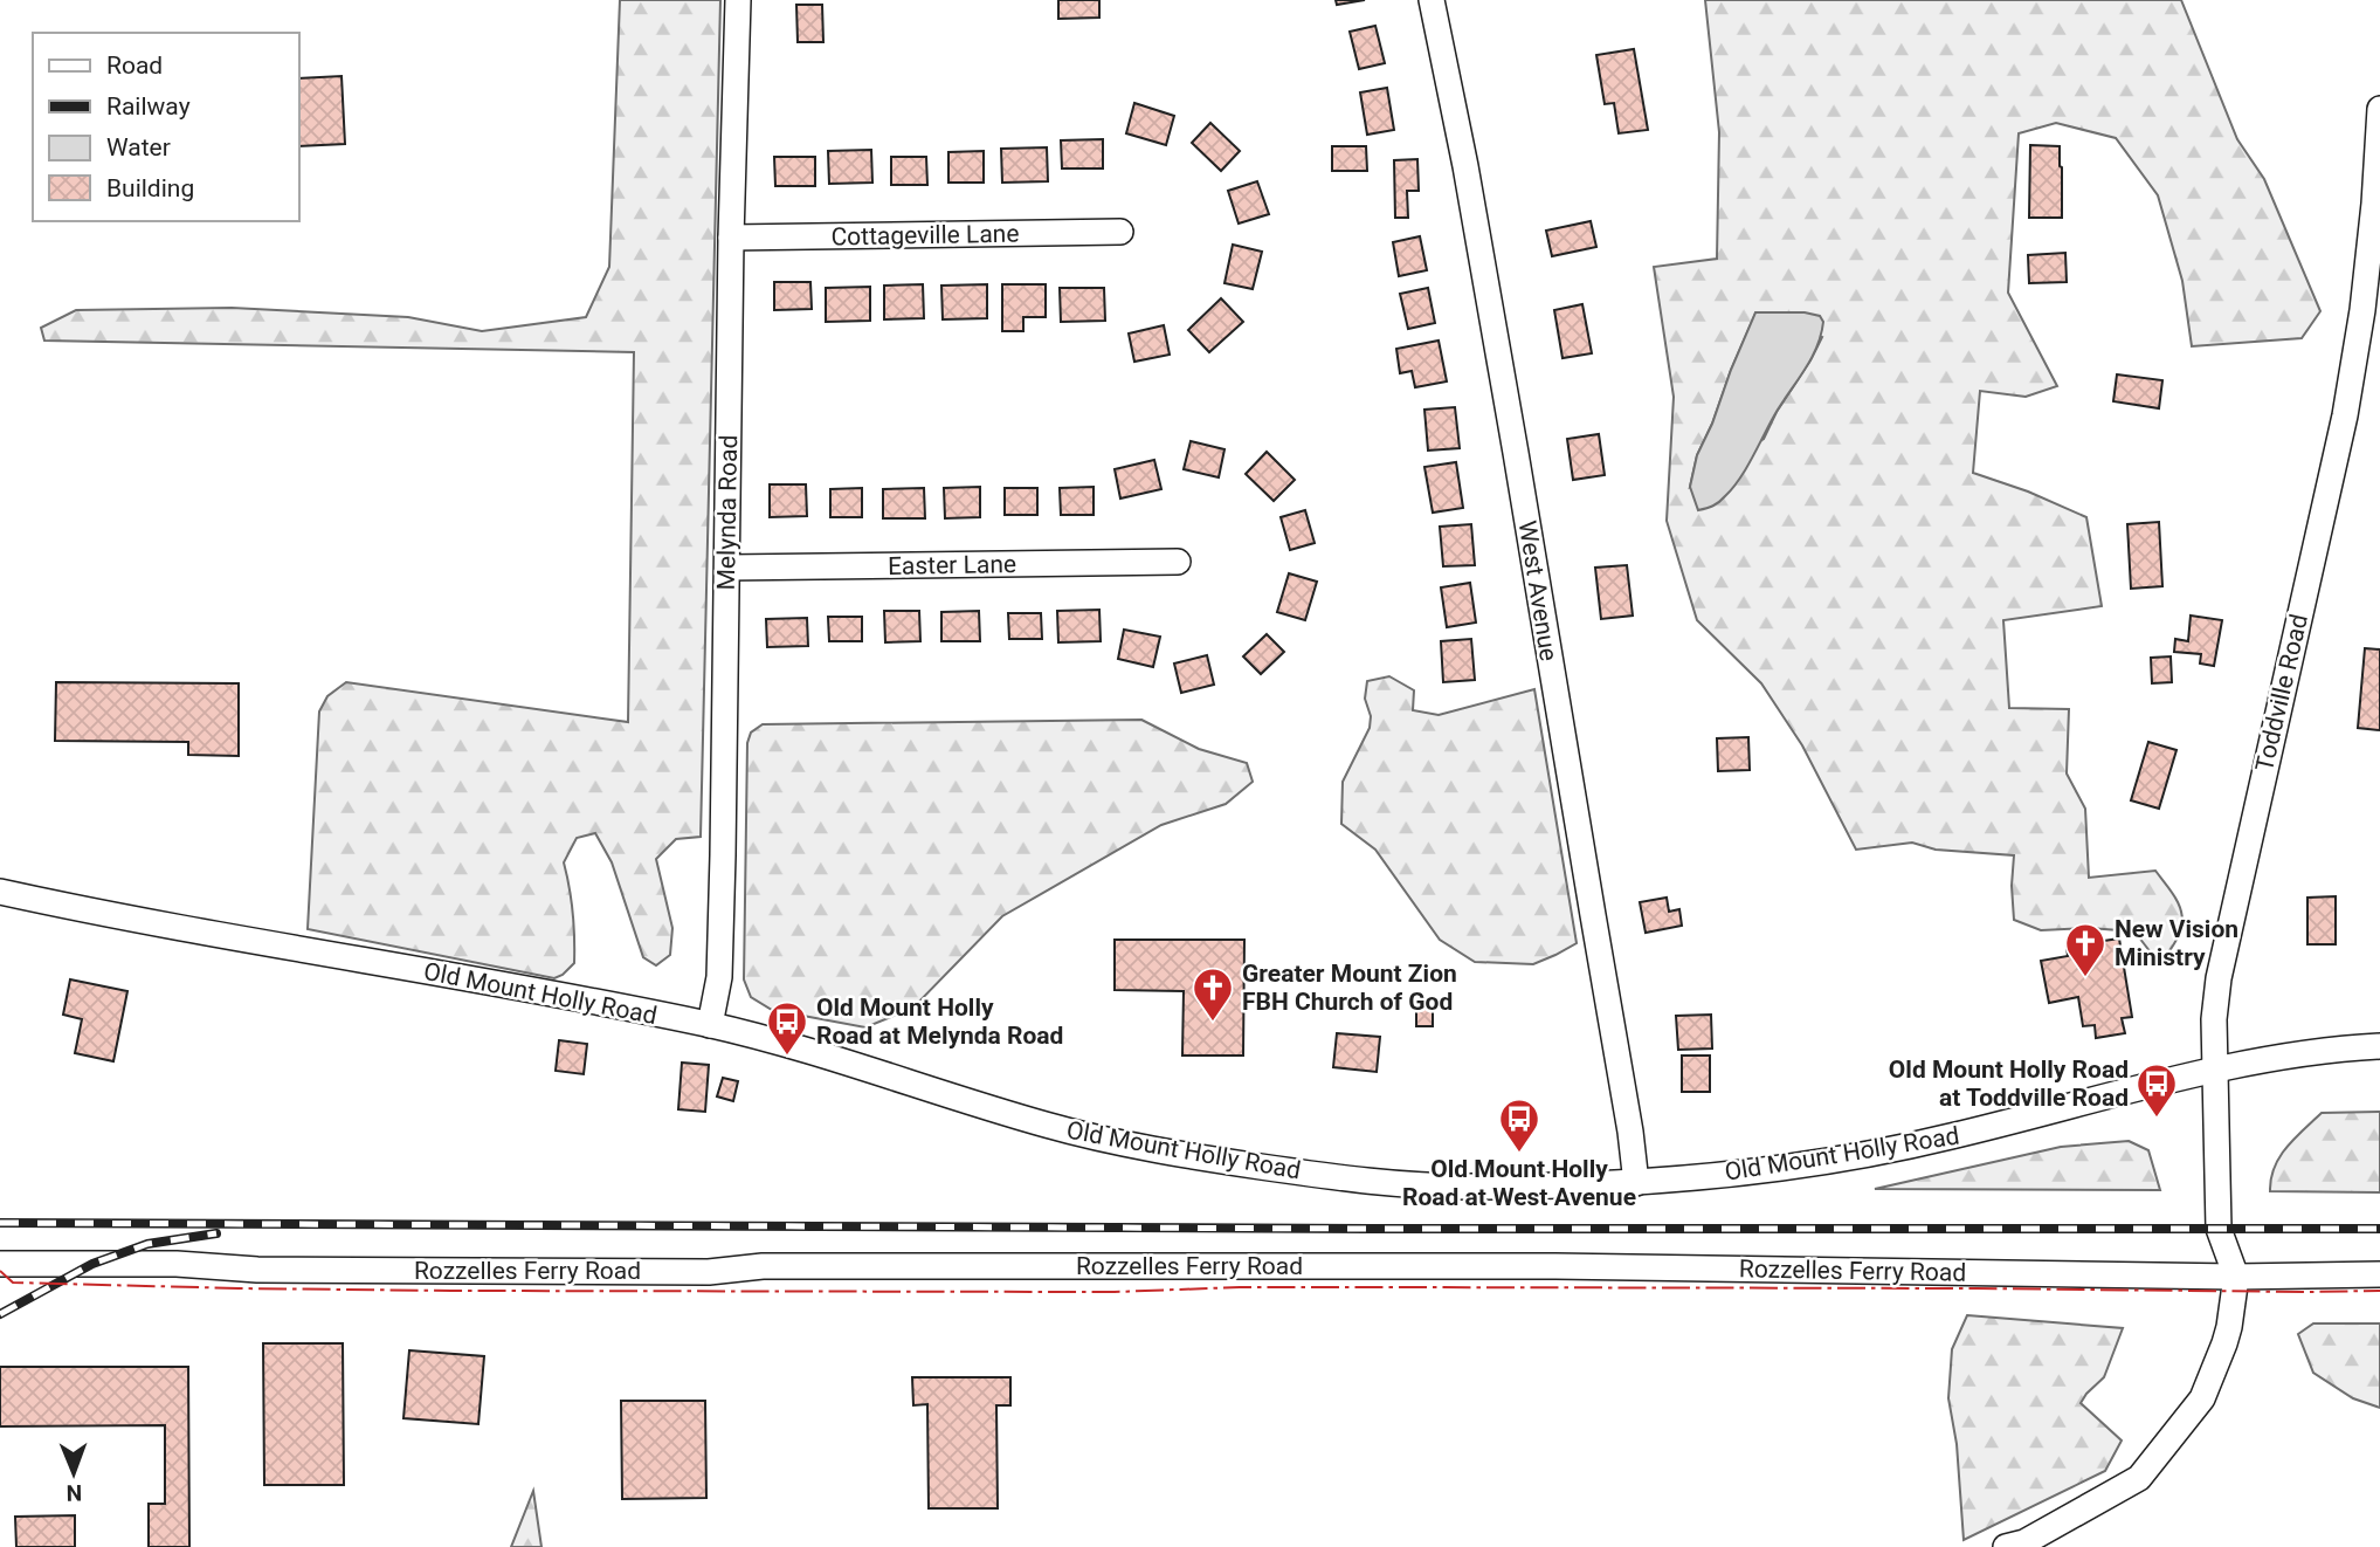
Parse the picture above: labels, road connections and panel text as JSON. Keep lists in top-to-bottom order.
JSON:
{
  "streets": {
    "street": [
      "Cottageville Lane",
      "Melynda Road",
      "Easter Lane",
      "West Avenue",
      "Toddville Road",
      "Old Mount Holly Road",
      "Rozzelles Ferry Road"
    ]
  },
  "crossings": [
    ["Cottageville Lane", "Melynda Road"],
    ["Melynda Road", "Easter Lane"],
    ["Melynda Road", "Old Mount Holly Road"],
    ["West Avenue", "Old Mount Holly Road"],
    ["Toddville Road", "Old Mount Holly Road"],
    ["Toddville Road", "Rozzelles Ferry Road"]
  ],
  "places": {
    "church": ["New Vision Ministry", "Greater Mount Zion FBH Church of God"],
    "bus stop": ["Old Mount Holly Road at Melynda Road", "Old Mount Holly Road at Toddville Road", "Old Mount Holly Road at West Avenue"]
  },
  "legend": [
    "Road",
    "Railway",
    "Water",
    "Building"
  ],
  "north": "bottom"
}
